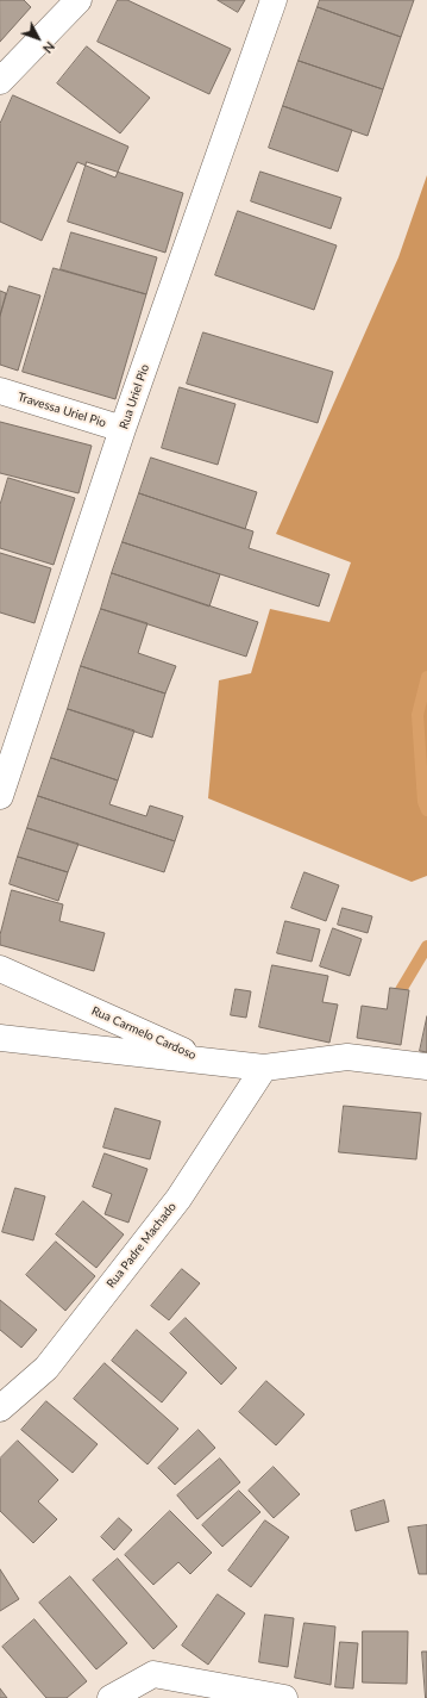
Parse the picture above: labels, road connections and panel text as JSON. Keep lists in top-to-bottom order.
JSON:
{
  "streets": {
    "street": [
      "Rua Uriel Pio",
      "Travessa Uriel Pio",
      "Rua Carmelo Cardoso",
      "Rua Padre Machado"
    ]
  },
  "crossings": [
    ["Rua Uriel Pio", "Travessa Uriel Pio"]
  ],
  "north": "bottom right"
}
